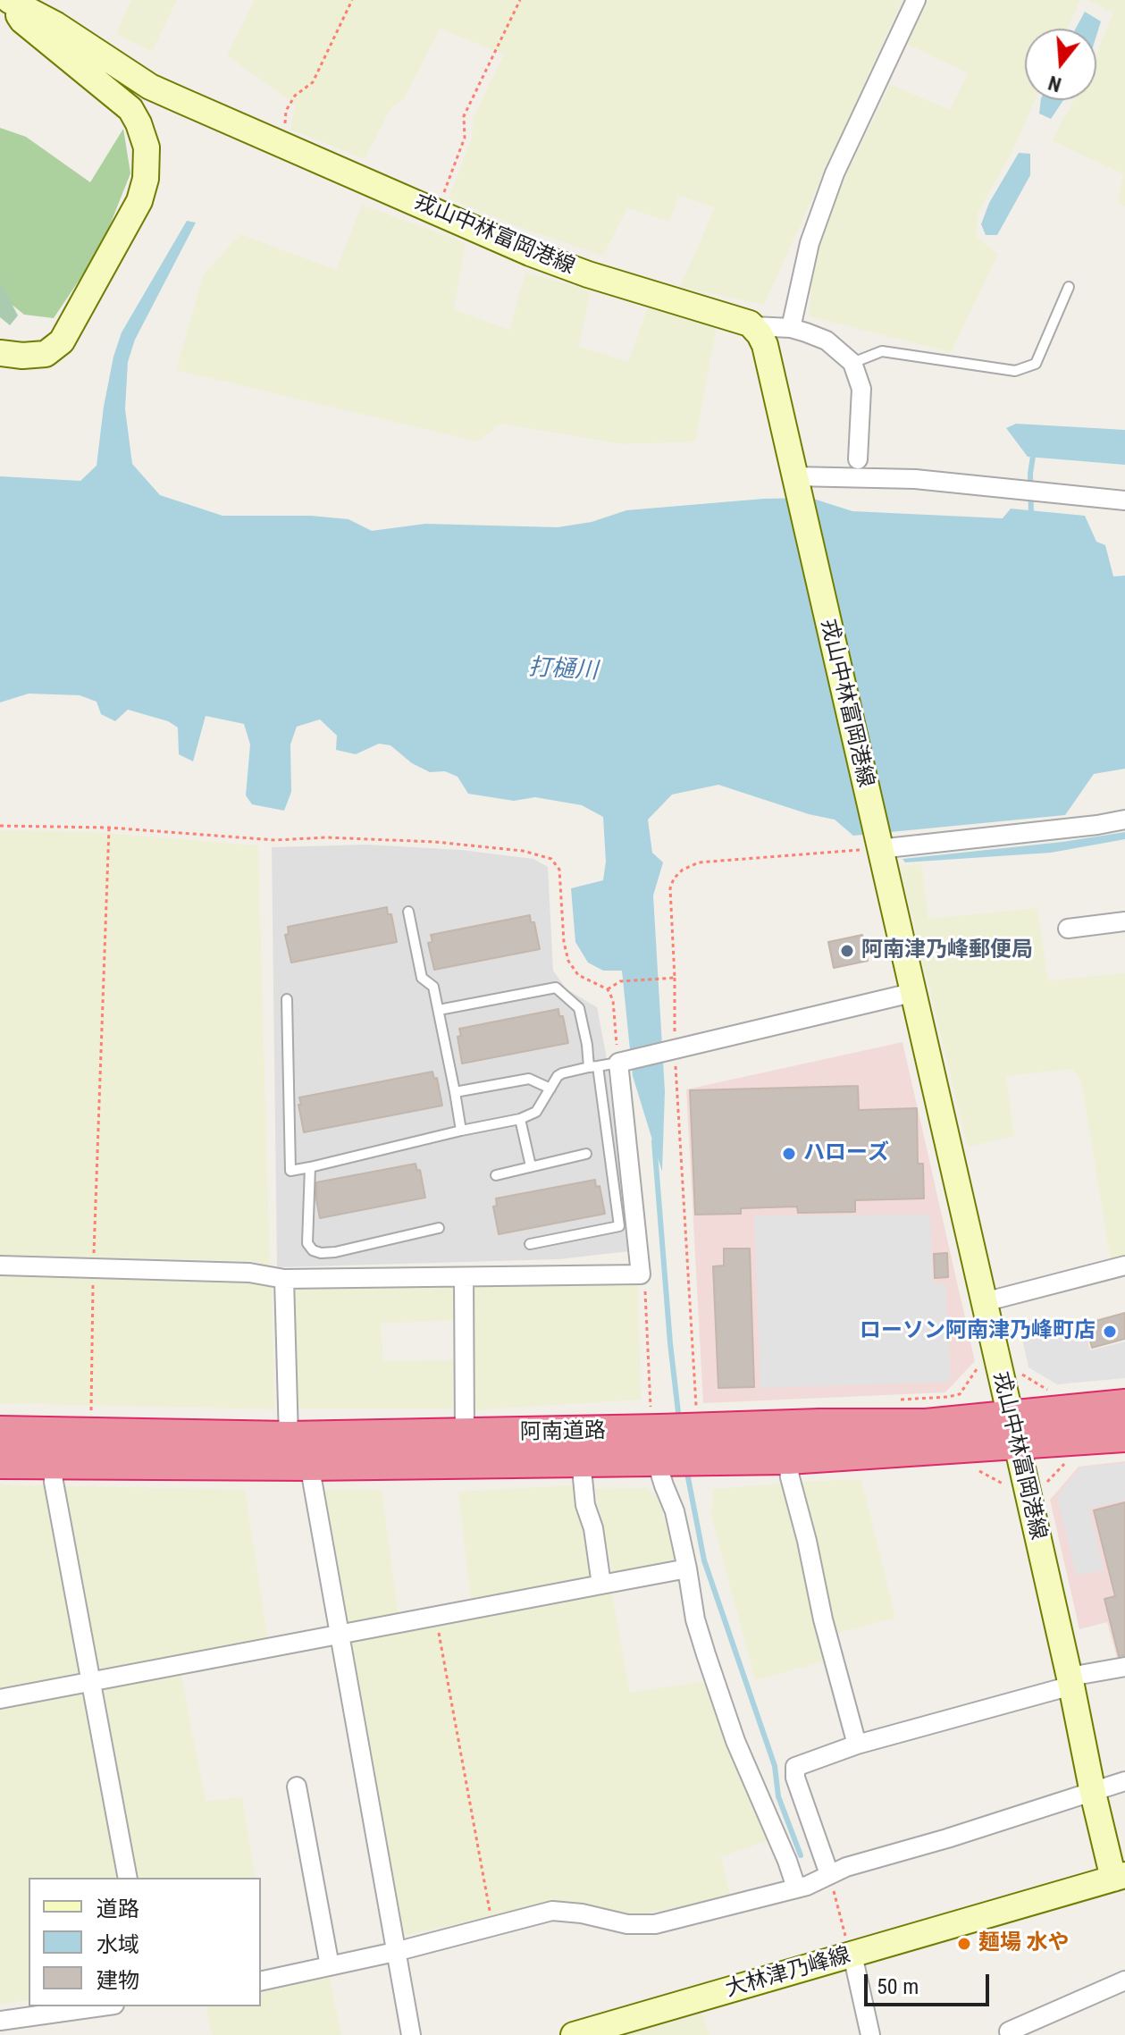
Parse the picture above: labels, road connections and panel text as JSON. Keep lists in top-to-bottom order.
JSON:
{
  "streets": {
    "highway": ["阿南道路"],
    "main road": ["戎山中林富岡港線", "大林津乃峰線"]
  },
  "crossings": [
    ["戎山中林富岡港線", "阿南道路"],
    ["戎山中林富岡港線", "大林津乃峰線"]
  ],
  "water": ["打樋川"],
  "places": [
    "阿南津乃峰郵便局",
    "ハローズ",
    "ローソン阿南津乃峰町店",
    "麺場 水や"
  ],
  "legend": ["道路", "水域", "建物"],
  "scale_bar": "50 m",
  "north": "bottom"
}
